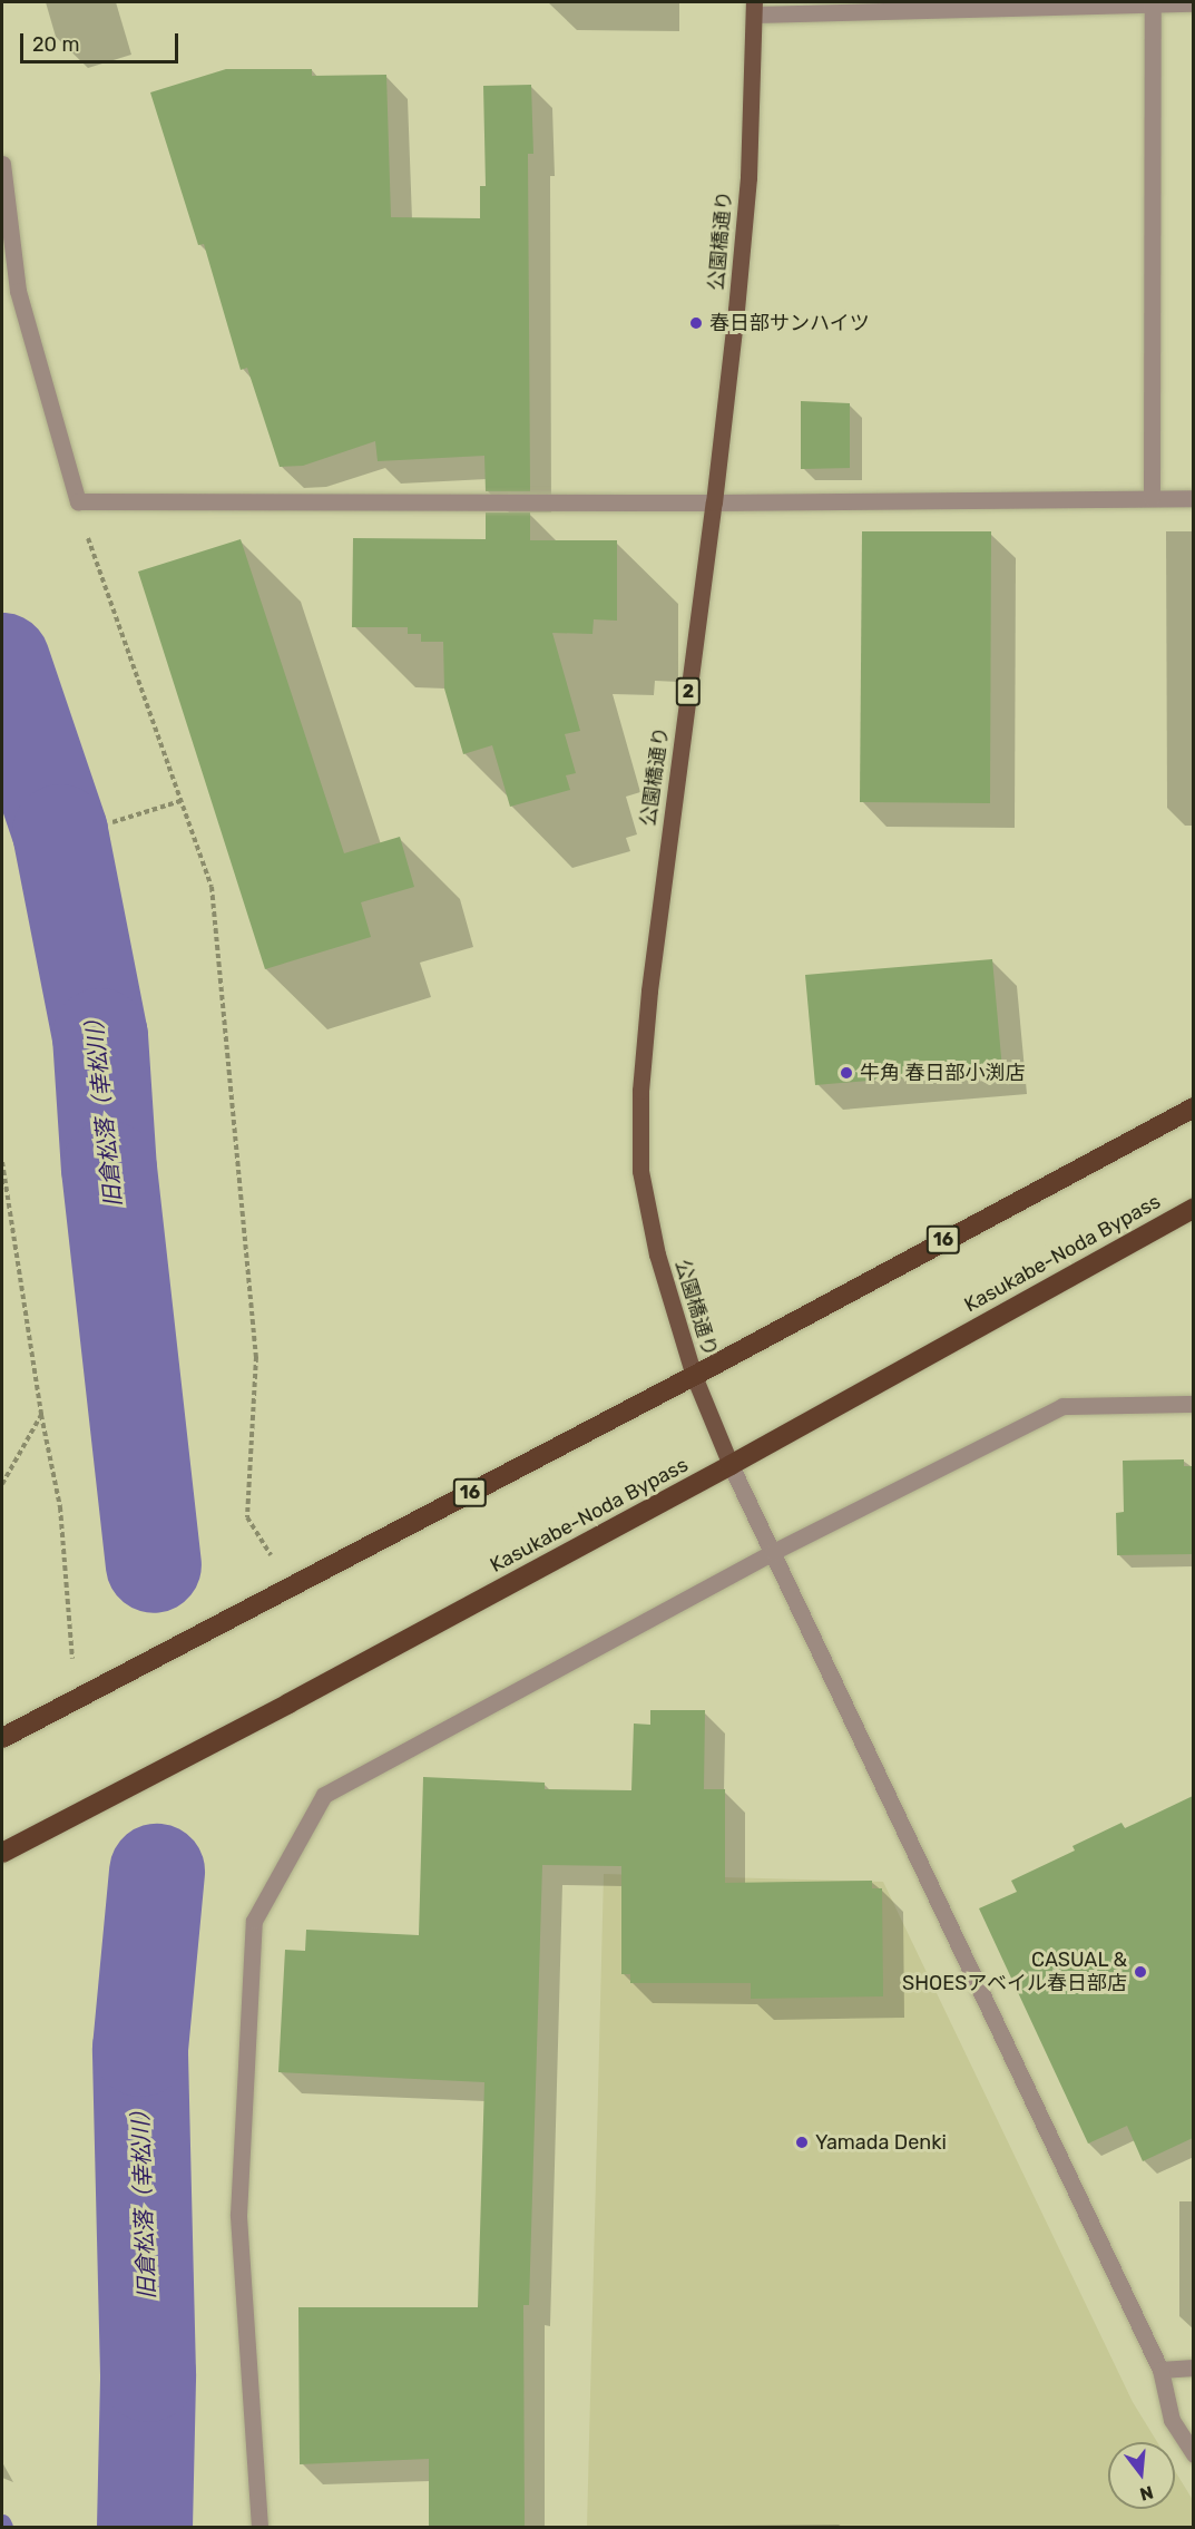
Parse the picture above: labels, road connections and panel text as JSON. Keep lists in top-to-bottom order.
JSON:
{
  "streets": {
    "highway": ["16", "Kasukabe-Noda Bypass"],
    "main road": ["公園橋通り", "2"]
  },
  "crossings": [
    ["公園橋通り", "16"],
    ["公園橋通り", "Kasukabe-Noda Bypass"]
  ],
  "water": ["旧倉松落（幸松川）"],
  "places": [
    "春日部サンハイツ",
    "牛角 春日部小渕店",
    "CASUAL & SHOESアベイル春日部店",
    "Yamada Denki"
  ],
  "scale_bar": "20 m",
  "north": "bottom"
}
